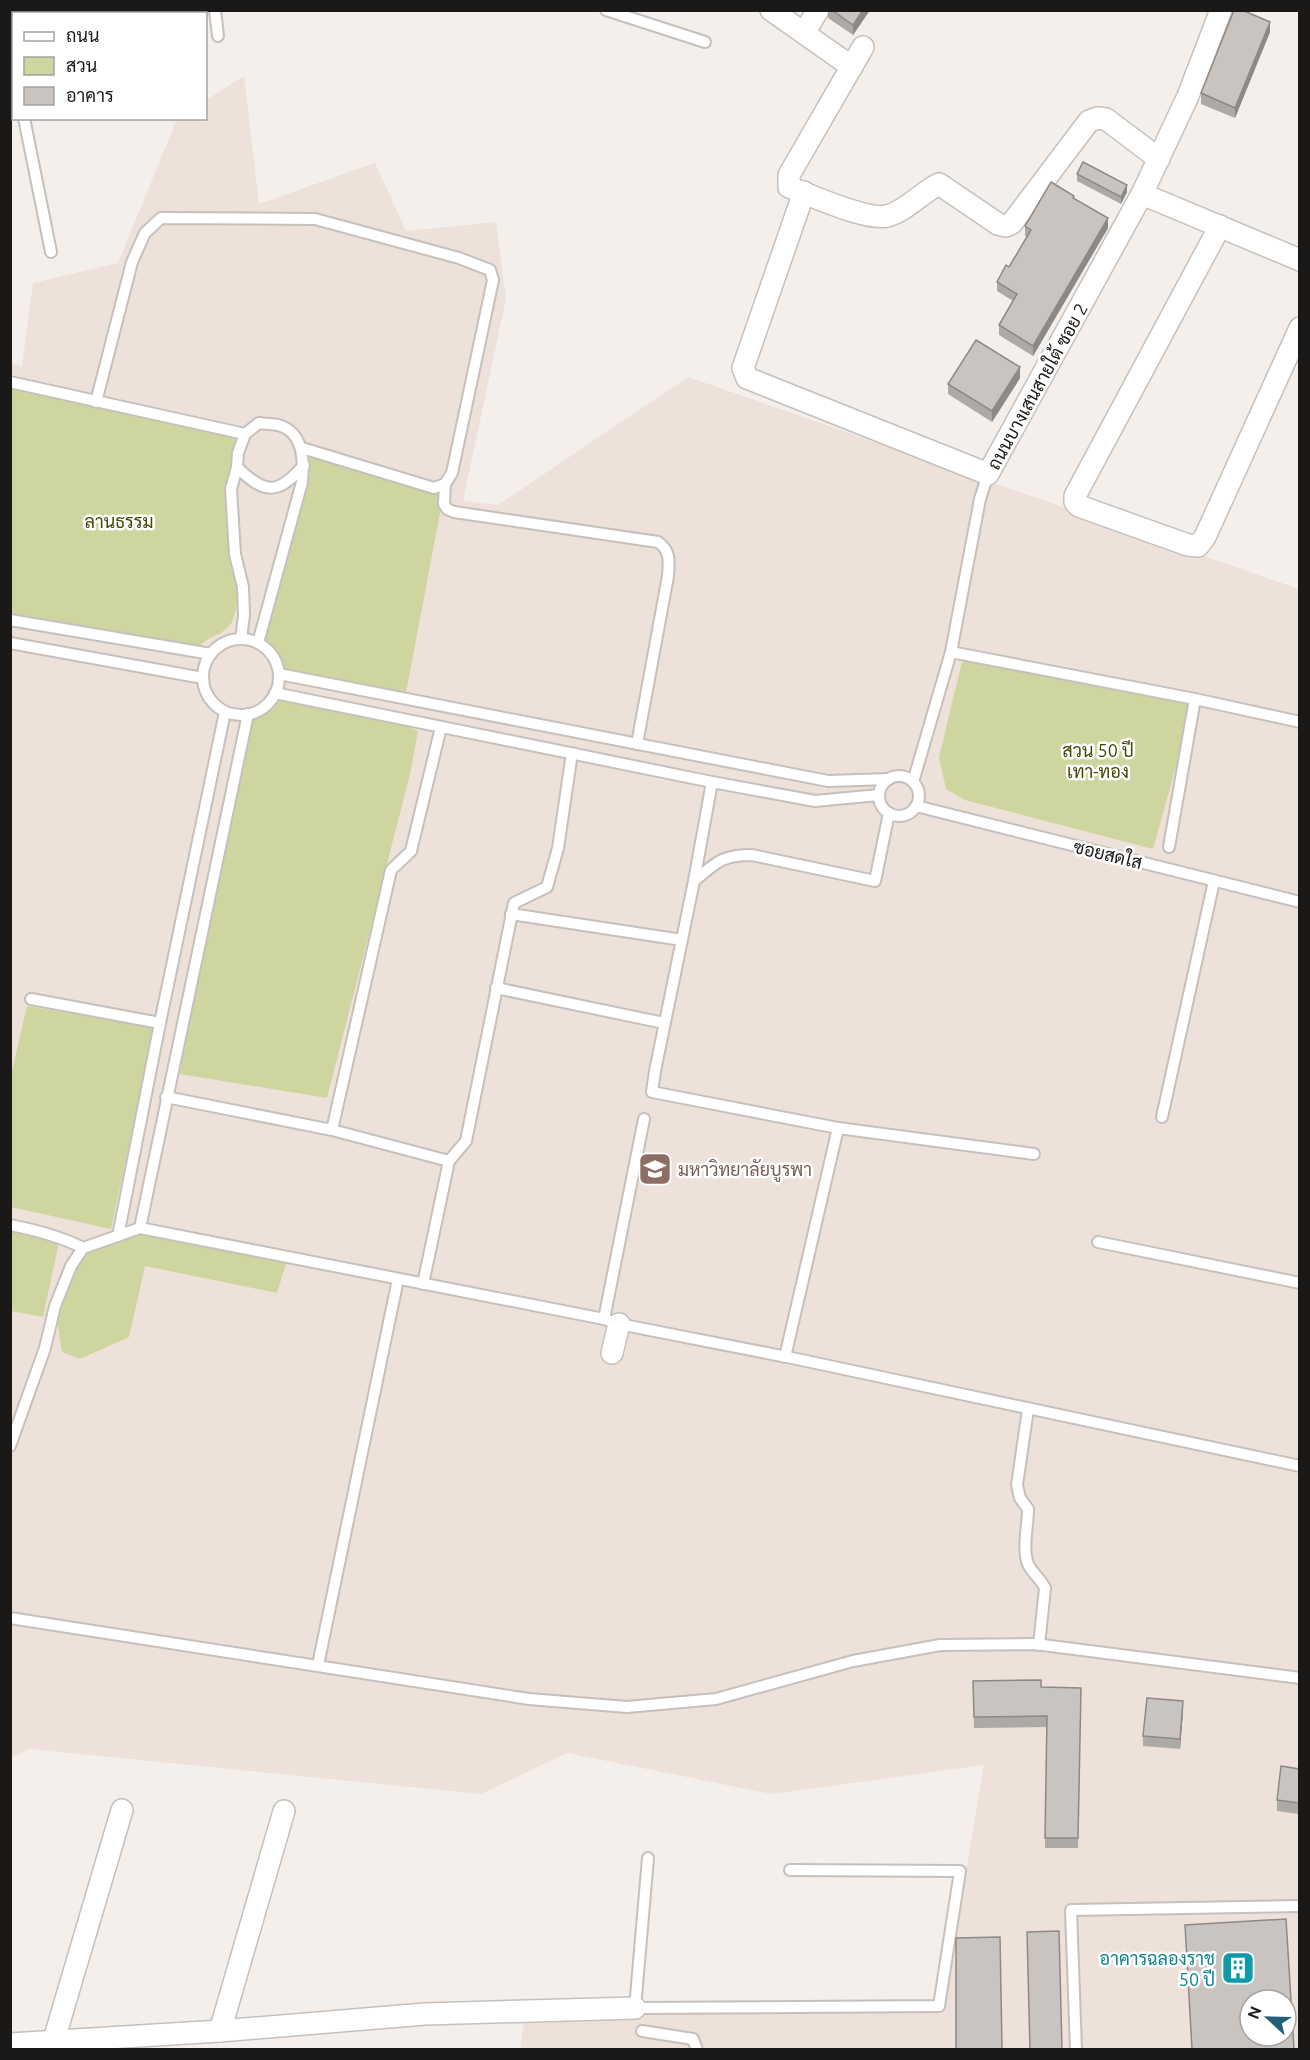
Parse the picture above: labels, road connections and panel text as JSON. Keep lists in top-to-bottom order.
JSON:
{
  "streets": {
    "street": ["ถนนบางเสนสายใต้ ซอย 2"],
    "lane": ["ซอยสดใส"]
  },
  "crossings": [
    ["ถนนบางเสนสายใต้ ซอย 2", "ซอยสดใส"]
  ],
  "parks": ["ลานธรรม", "สวน 50 ปี เทา-ทอง"],
  "places": {
    "school or university": ["มหาวิทยาลัยบูรพา"],
    "building": ["อาคารฉลองราช 50 ปี"]
  },
  "legend": ["ถนน", "สวน", "อาคาร"],
  "north": "left"
}
